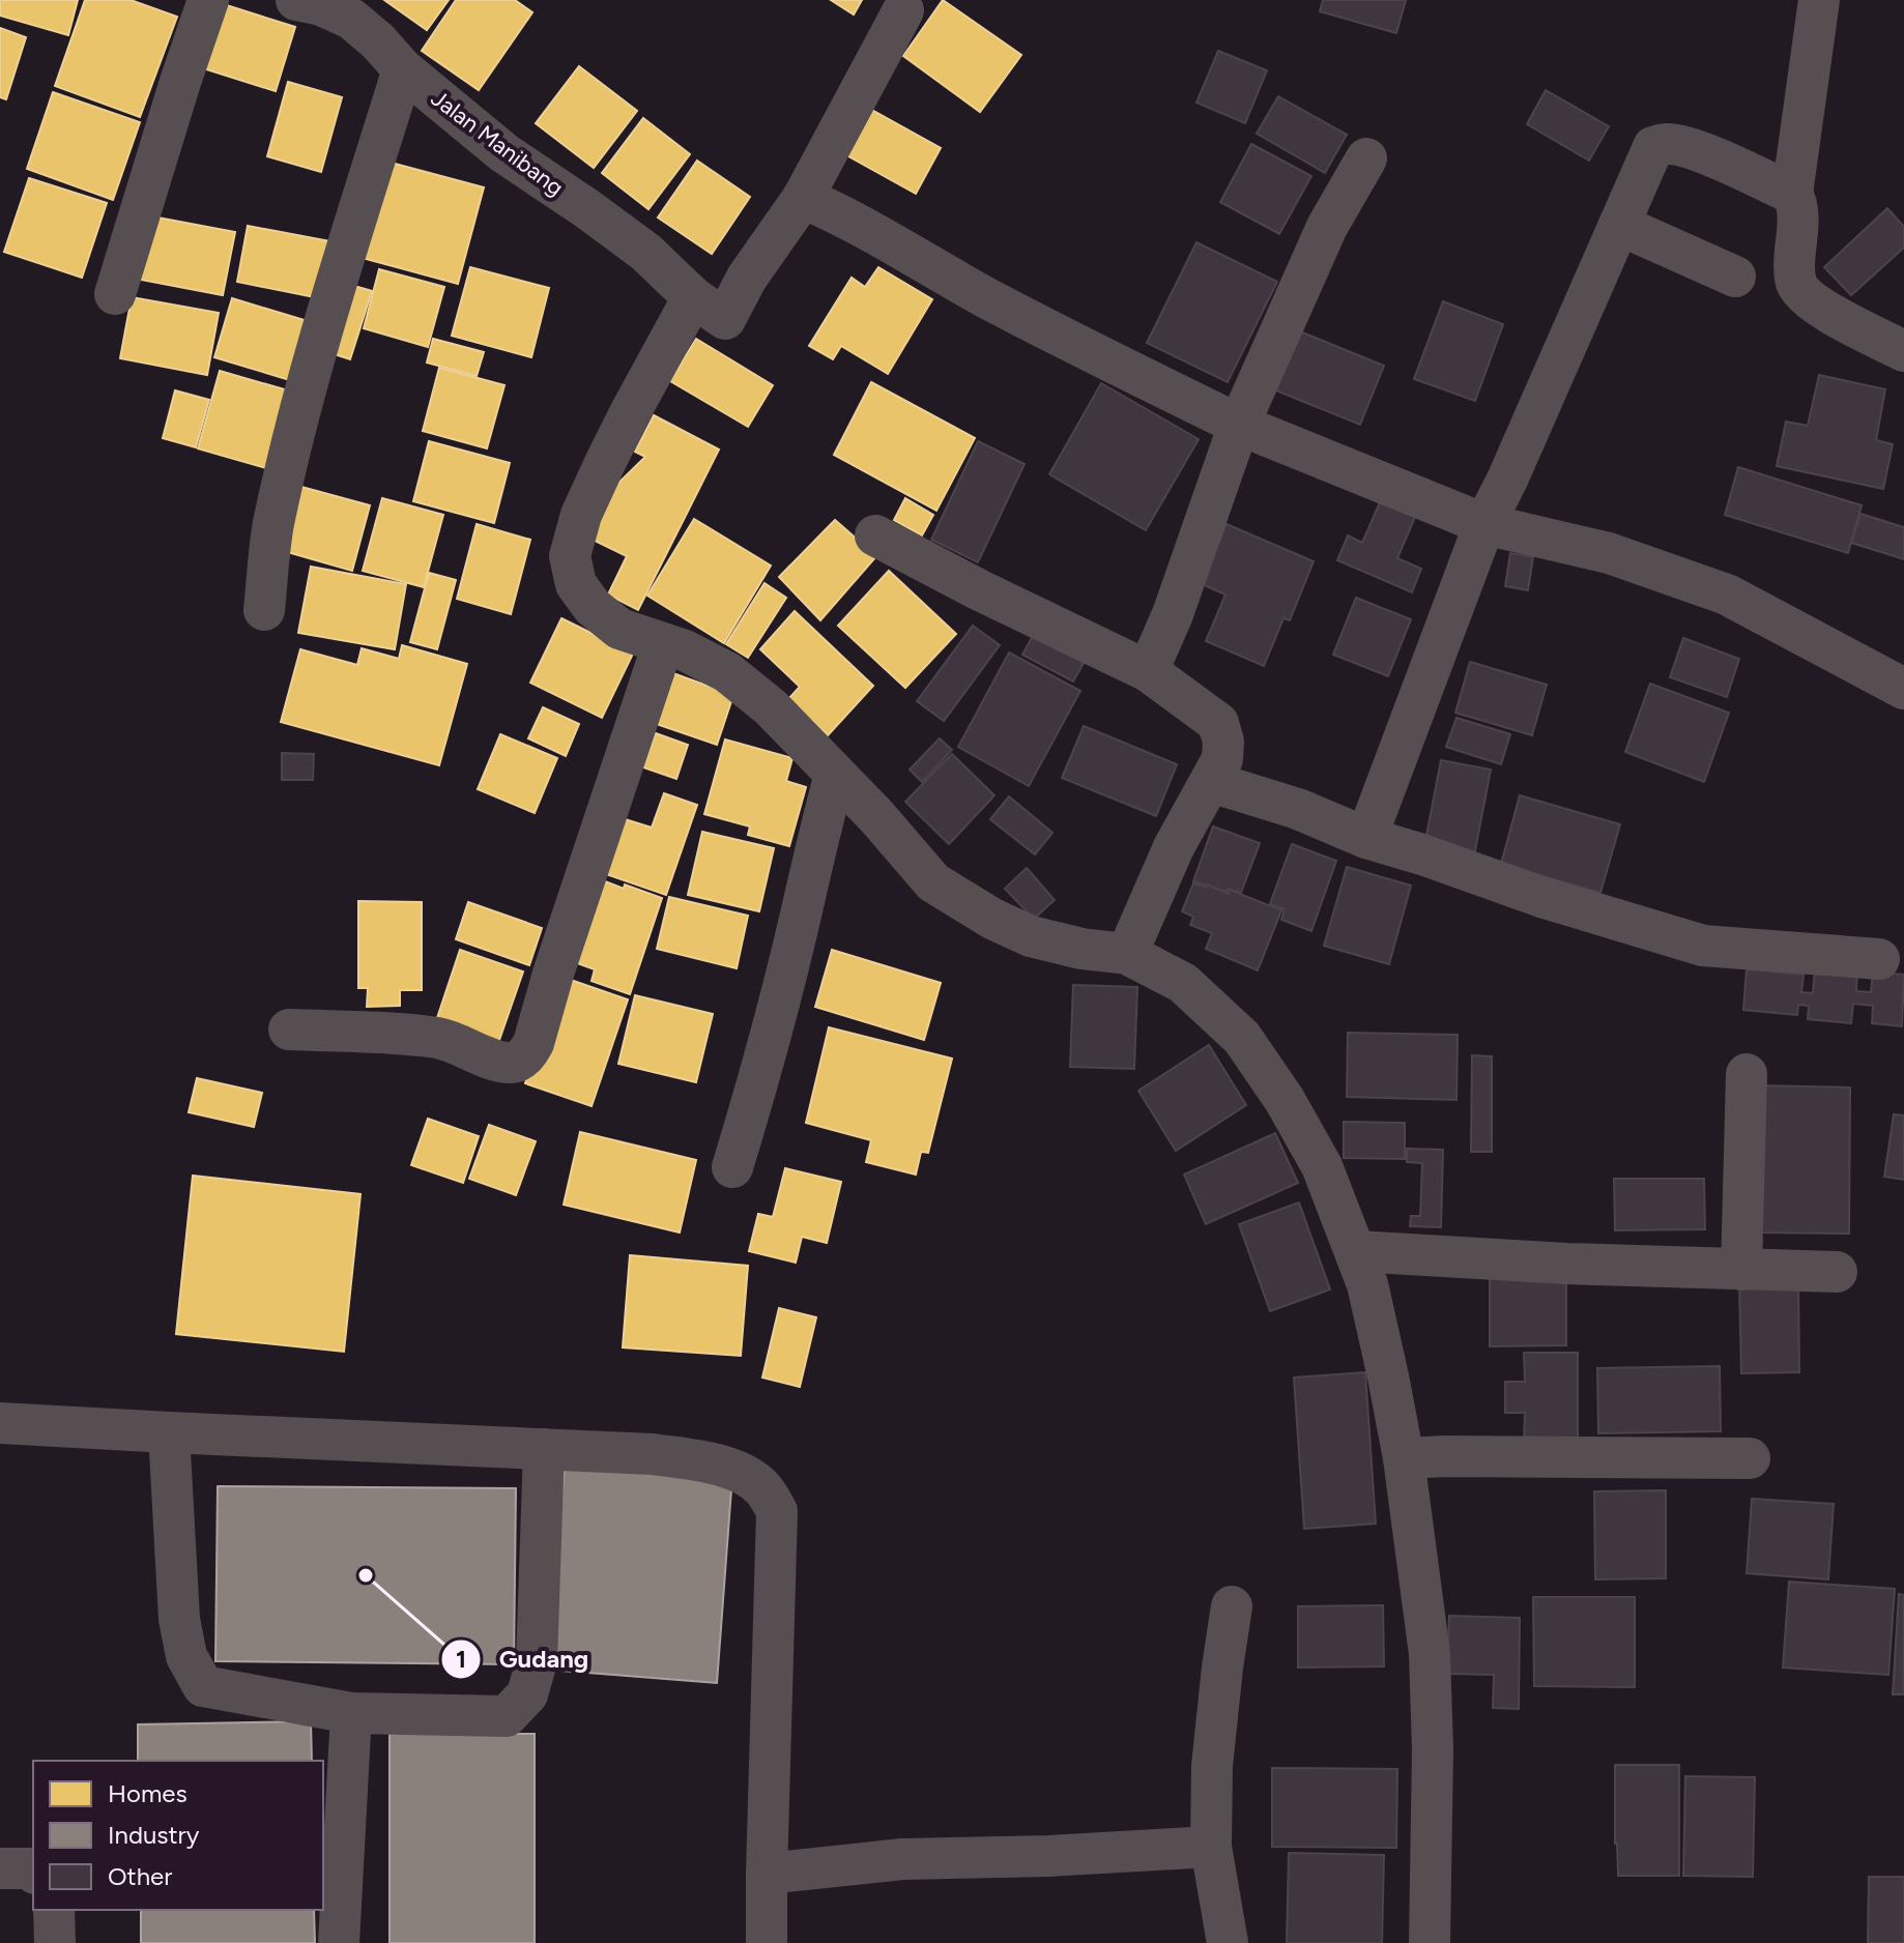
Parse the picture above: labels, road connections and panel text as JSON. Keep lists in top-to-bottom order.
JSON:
{
  "streets": {
    "street": ["Jalan Manibang"]
  },
  "places": ["Gudang"],
  "legend": ["Homes", "Industry", "Other"]
}
